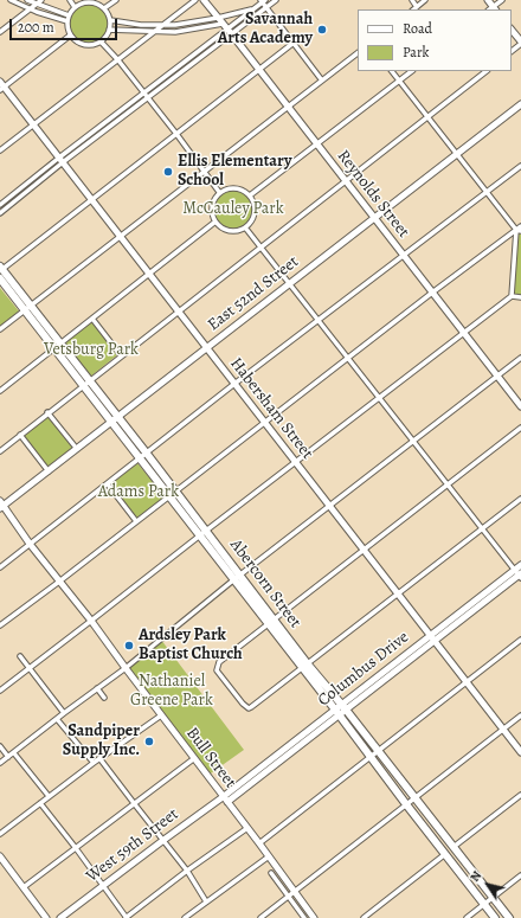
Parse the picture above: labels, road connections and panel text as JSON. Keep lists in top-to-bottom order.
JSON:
{
  "streets": {
    "main road": ["Abercorn Street"],
    "street": [
      "Reynolds Street",
      "East 52nd Street",
      "Habersham Street",
      "Columbus Drive",
      "Bull Street",
      "West 59th Street"
    ]
  },
  "crossings": [
    ["Reynolds Street", "East 52nd Street"],
    ["East 52nd Street", "Habersham Street"],
    ["East 52nd Street", "Abercorn Street"],
    ["East 52nd Street", "Bull Street"],
    ["Habersham Street", "Columbus Drive"],
    ["Abercorn Street", "Columbus Drive"],
    ["Columbus Drive", "Bull Street"],
    ["Columbus Drive", "West 59th Street"],
    ["Bull Street", "West 59th Street"]
  ],
  "parks": [
    "McCauley Park",
    "Vetsburg Park",
    "Adams Park",
    "Nathaniel Greene Park"
  ],
  "places": [
    "Savannah Arts Academy",
    "Ellis Elementary School",
    "Ardsley Park Baptist Church",
    "Sandpiper Supply Inc."
  ],
  "legend": ["Road", "Park"],
  "scale_bar": "200 m",
  "north": "top left"
}
